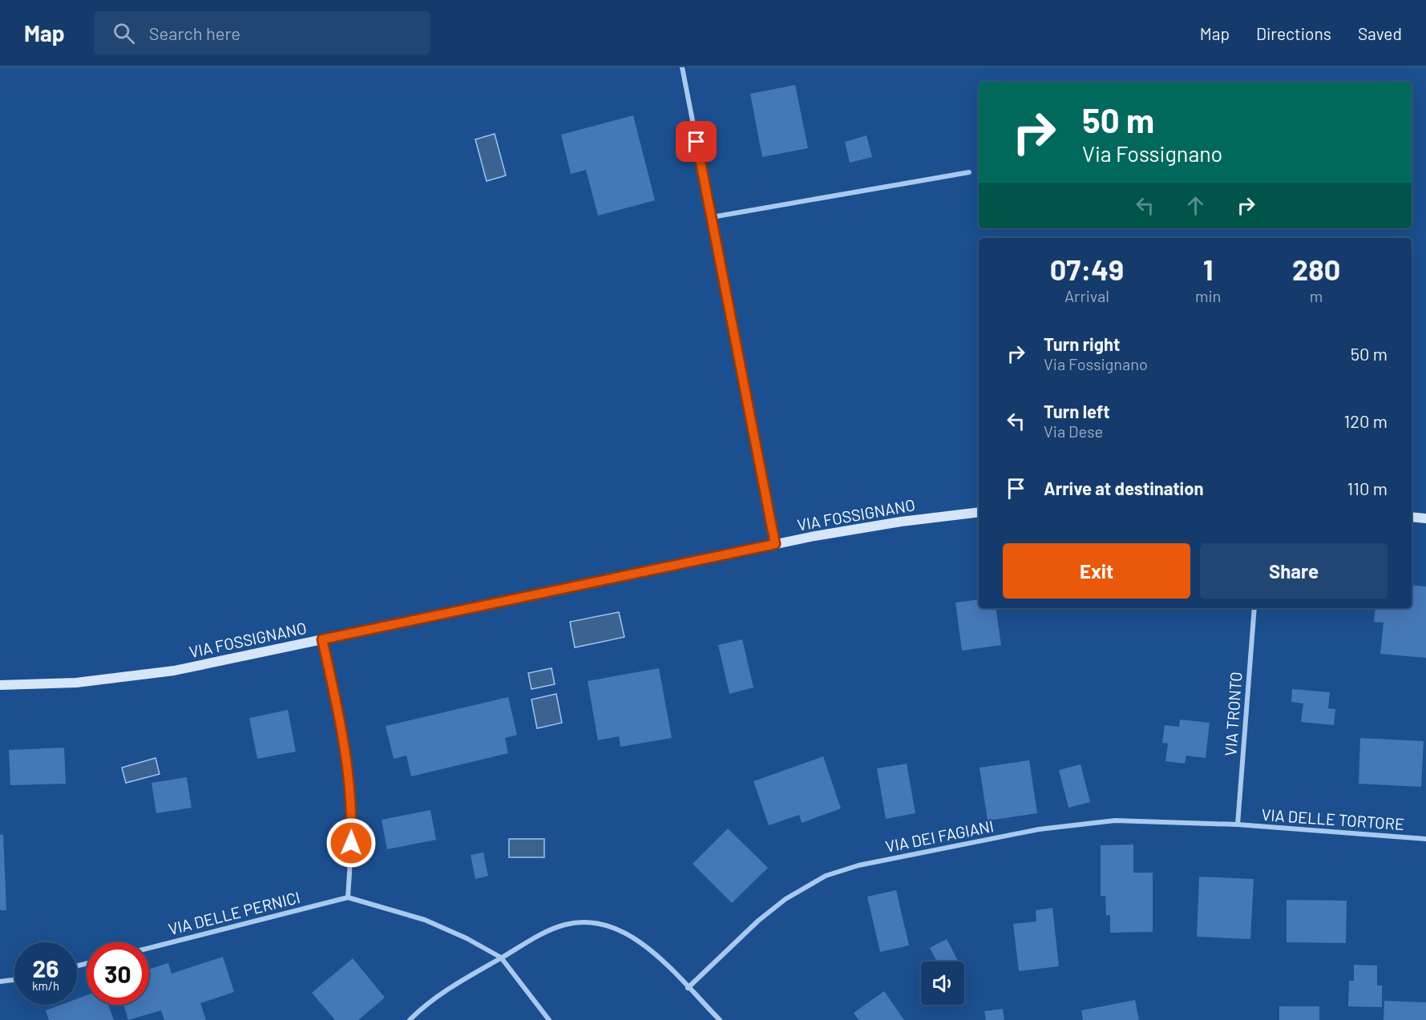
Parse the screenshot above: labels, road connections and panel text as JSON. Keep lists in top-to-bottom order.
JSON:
{
  "streets": {
    "street": [
      "VIA FOSSIGNANO",
      "VIA TRONTO",
      "VIA DELLE TORTORE",
      "VIA DEI FAGIANI",
      "VIA DELLE PERNICI"
    ]
  },
  "crossings": [
    ["VIA TRONTO", "VIA DELLE TORTORE"],
    ["VIA TRONTO", "VIA DEI FAGIANI"],
    ["VIA DELLE TORTORE", "VIA DEI FAGIANI"]
  ],
  "page": {
    "header": "Map",
    "search": "Search here",
    "nav": ["Map", "Directions", "Saved"],
    "turn": ["50 m", "Via Fossignano"],
    "eta": [
      "07:49",
      "Arrival",
      "1",
      "min",
      "280",
      "m"
    ],
    "list": [
      {
        "name": "Turn right",
        "note": "Via Fossignano",
        "value": "50 m"
      },
      {
        "name": "Turn left",
        "note": "Via Dese",
        "value": "120 m"
      },
      {
        "name": "Arrive at destination",
        "value": "110 m"
      }
    ],
    "buttons": ["Exit", "Share"],
    "speed": "26 km/h",
    "limit": "30"
  }
}
